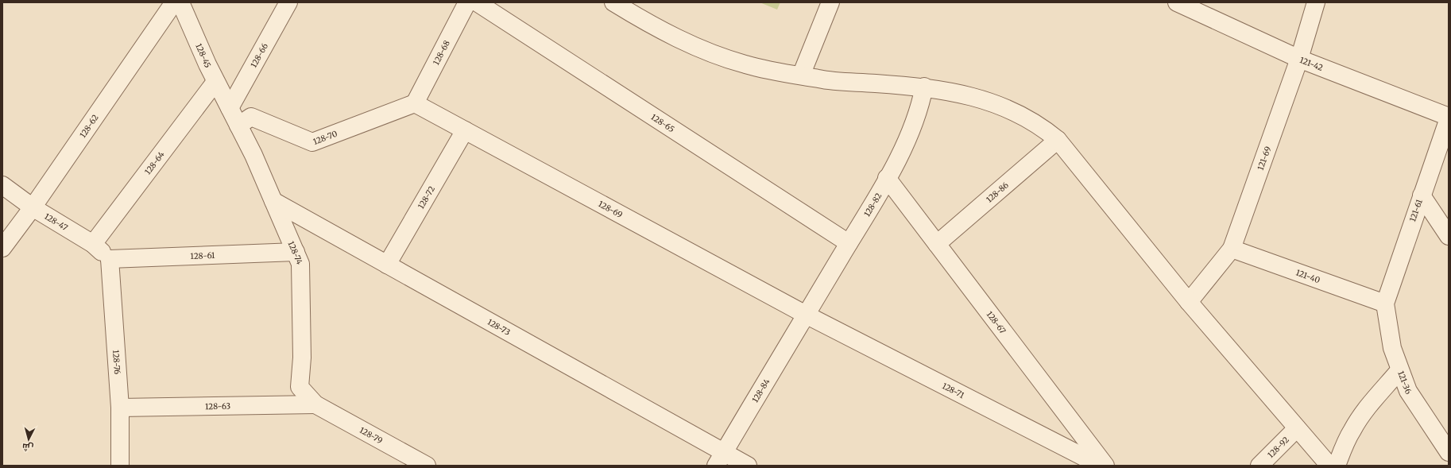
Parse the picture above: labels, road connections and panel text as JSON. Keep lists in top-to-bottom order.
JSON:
{
  "streets": {
    "street": [
      "128-68",
      "128-66",
      "128-45",
      "121-42",
      "128-65",
      "128-62",
      "128-70",
      "121-69",
      "128-64",
      "128-86",
      "128-72",
      "128-82",
      "128-69",
      "121-61",
      "128-47",
      "128-74",
      "128-61",
      "121-40",
      "128-67",
      "128-73",
      "128-76",
      "121-36",
      "128-84",
      "128-71",
      "128-63",
      "128-79",
      "128-92"
    ]
  },
  "crossings": [
    ["128-68", "128-70"],
    ["128-68", "128-69"],
    ["128-66", "128-45"],
    ["128-66", "128-74"],
    ["128-45", "128-64"],
    ["128-45", "128-74"],
    ["121-42", "121-69"],
    ["121-42", "121-61"],
    ["128-65", "128-82"],
    ["128-62", "128-47"],
    ["128-70", "128-69"],
    ["128-70", "128-74"],
    ["121-69", "121-40"],
    ["128-64", "128-47"],
    ["128-86", "128-67"],
    ["128-72", "128-69"],
    ["128-72", "128-73"],
    ["128-82", "128-69"],
    ["128-82", "128-67"],
    ["128-82", "128-84"],
    ["128-82", "128-71"],
    ["128-69", "128-84"],
    ["128-69", "128-71"],
    ["121-61", "121-40"],
    ["121-61", "121-36"],
    ["128-47", "128-61"],
    ["128-47", "128-76"],
    ["128-74", "128-61"],
    ["128-74", "128-73"],
    ["128-74", "128-63"],
    ["128-74", "128-79"],
    ["128-61", "128-76"],
    ["121-40", "121-36"],
    ["128-73", "128-84"],
    ["128-76", "128-63"],
    ["128-84", "128-71"],
    ["128-63", "128-79"]
  ],
  "north": "bottom"
}
